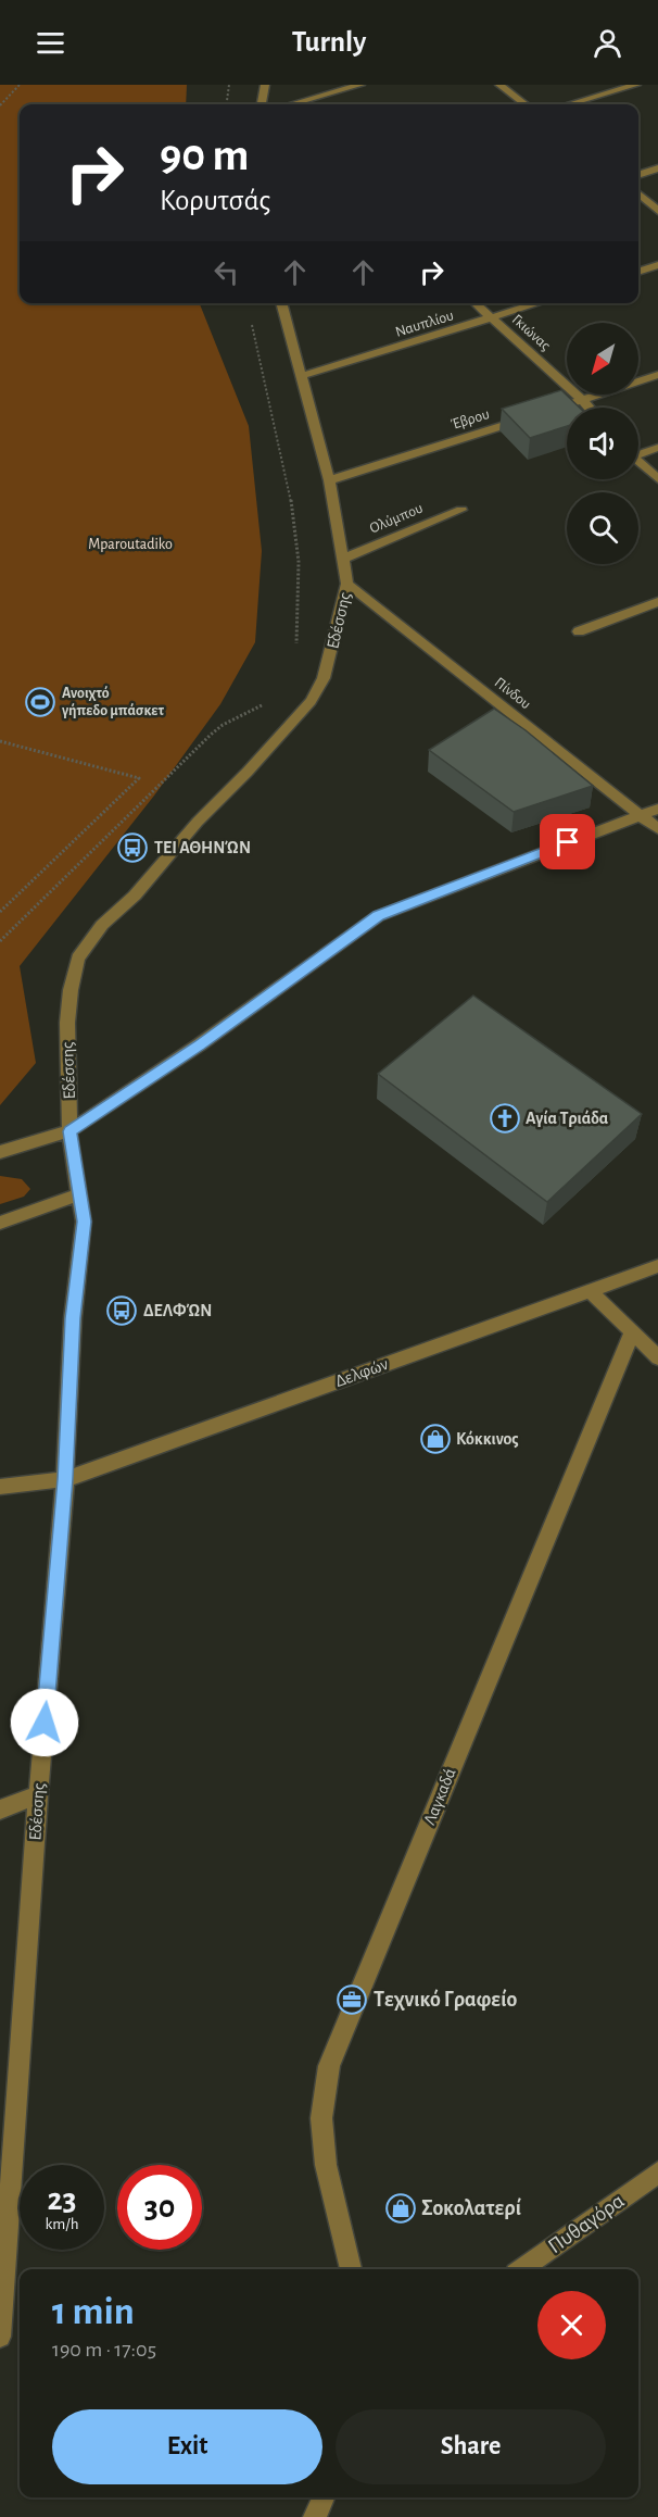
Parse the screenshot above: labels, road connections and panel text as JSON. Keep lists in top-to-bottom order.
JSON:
{
  "streets": {
    "street": [
      "Ναυπλίου",
      "Γκιώνας",
      "Έβρου",
      "Ολύμπου",
      "Εδέσσης",
      "Πίνδου",
      "Δελφών",
      "Λαγκαδά",
      "Πυθαγόρα"
    ]
  },
  "crossings": [
    ["Ναυπλίου", "Γκιώνας"],
    ["Ναυπλίου", "Εδέσσης"],
    ["Γκιώνας", "Έβρου"],
    ["Έβρου", "Εδέσσης"],
    ["Ολύμπου", "Εδέσσης"],
    ["Εδέσσης", "Πίνδου"],
    ["Εδέσσης", "Δελφών"]
  ],
  "parks": ["Mparoutadiko"],
  "places": {
    "sports": ["Ανοιχτό γήπεδο μπάσκετ"],
    "bus stop": ["ΤΕΙ ΑΘΗΝΏΝ", "ΔΕΛΦΏΝ"],
    "church": ["Αγία Τριάδα"],
    "shop": ["Κόκκινος", "Σοκολατερί"],
    "office": ["Τεχνικό Γραφείο"]
  },
  "north": "bottom left",
  "page": {
    "header": "Turnly",
    "turn": ["90 m", "Κορυτσάς"],
    "speed": "23 km/h",
    "limit": "30",
    "heading": ["1 min", "190 m · 17:05"],
    "buttons": ["Exit", "Share"]
  }
}
